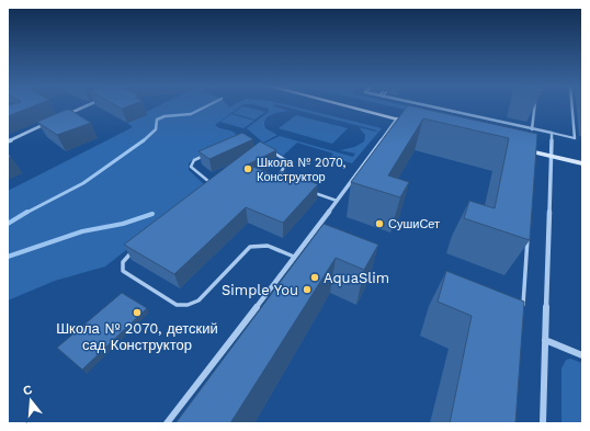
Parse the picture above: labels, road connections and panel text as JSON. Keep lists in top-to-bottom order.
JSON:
{
  "places": [
    "Школа № 2070, Конструктор",
    "СушиСет",
    "AquaSlim",
    "Simple You",
    "Школа № 2070, детский сад Конструктор"
  ],
  "north": "top"
}
